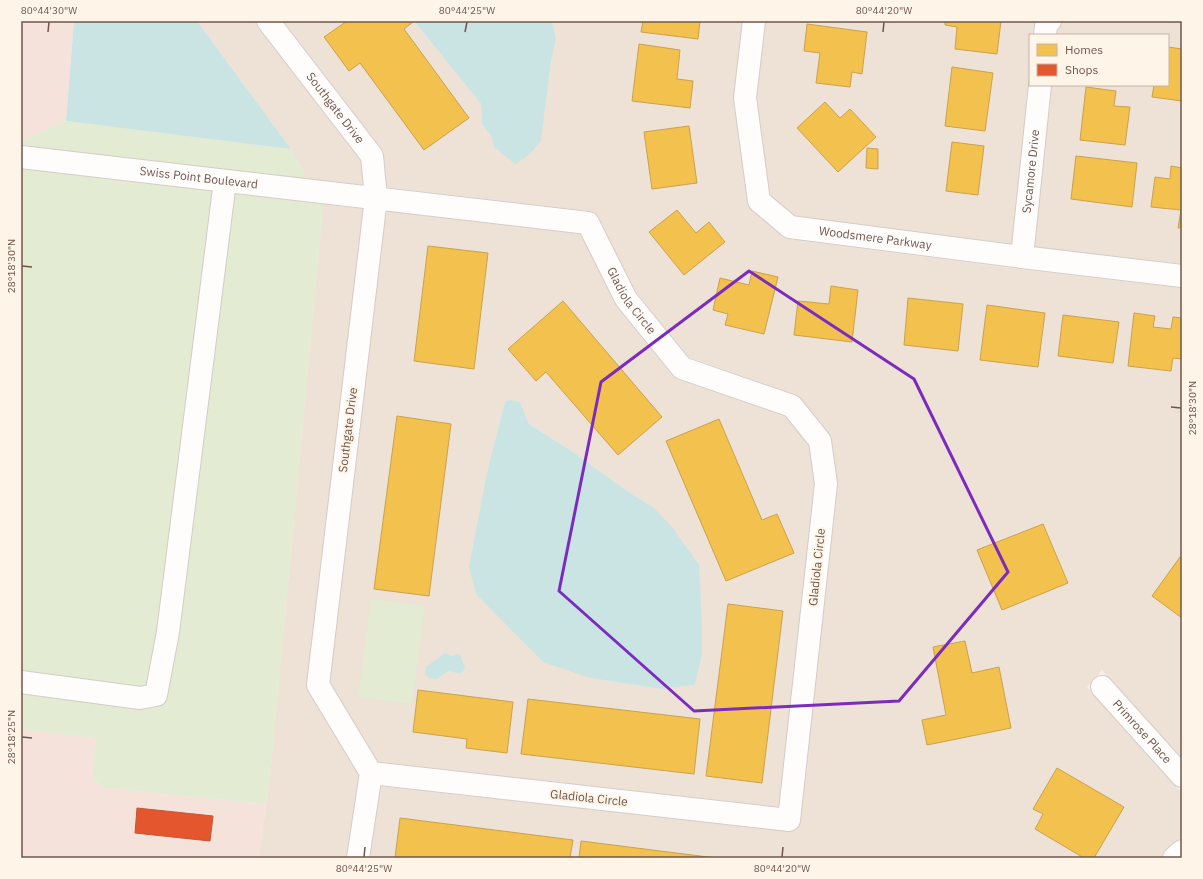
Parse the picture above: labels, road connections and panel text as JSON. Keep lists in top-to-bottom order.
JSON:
{
  "streets": {
    "street": [
      "Southgate Drive",
      "Sycamore Drive",
      "Swiss Point Boulevard",
      "Woodsmere Parkway",
      "Gladiola Circle",
      "Primrose Place"
    ]
  },
  "crossings": [
    ["Southgate Drive", "Swiss Point Boulevard"],
    ["Southgate Drive", "Gladiola Circle"],
    ["Sycamore Drive", "Woodsmere Parkway"],
    ["Swiss Point Boulevard", "Gladiola Circle"]
  ],
  "legend": ["Homes", "Shops"],
  "coordinates": [
    "80°44'30\"W",
    "80°44'25\"W",
    "80°44'20\"W",
    "28°18'30\"N",
    "28°18'25\"N"
  ]
}
